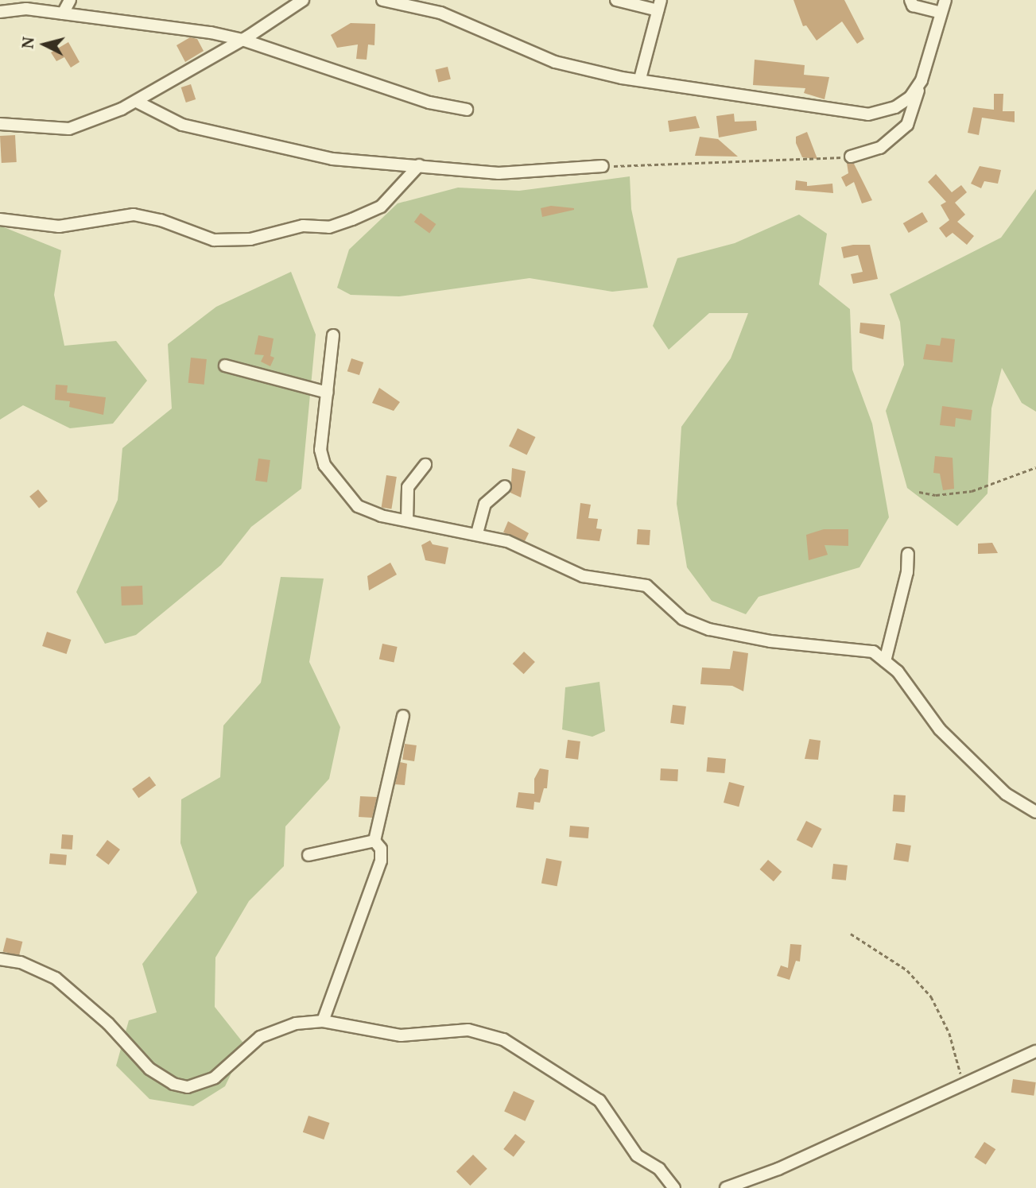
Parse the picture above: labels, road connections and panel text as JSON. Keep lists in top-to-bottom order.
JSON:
{
  "north": "left"
}
